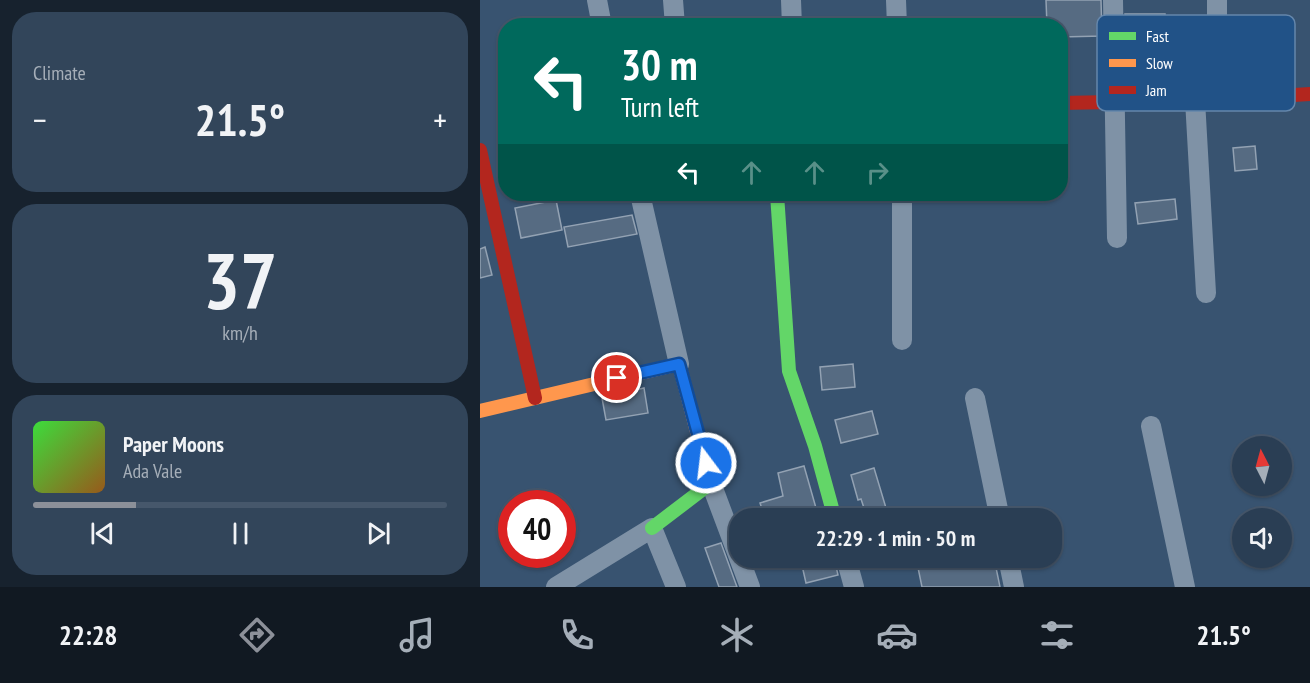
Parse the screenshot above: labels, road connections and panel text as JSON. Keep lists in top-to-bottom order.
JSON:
{
  "legend": ["Fast", "Slow", "Jam"],
  "north": "top",
  "page": {
    "tile": [
      "Climate",
      ["37", "km/h"]
    ],
    "turn": ["30 m", "Turn left"],
    "heat": ["−", "21.5°", "+"],
    "song": ["Paper Moons", "Ada Vale"],
    "limit": "40",
    "trip": "22:29 · 1 min · 50 m",
    "tabs": ["22:28", "21.5°"]
  }
}
